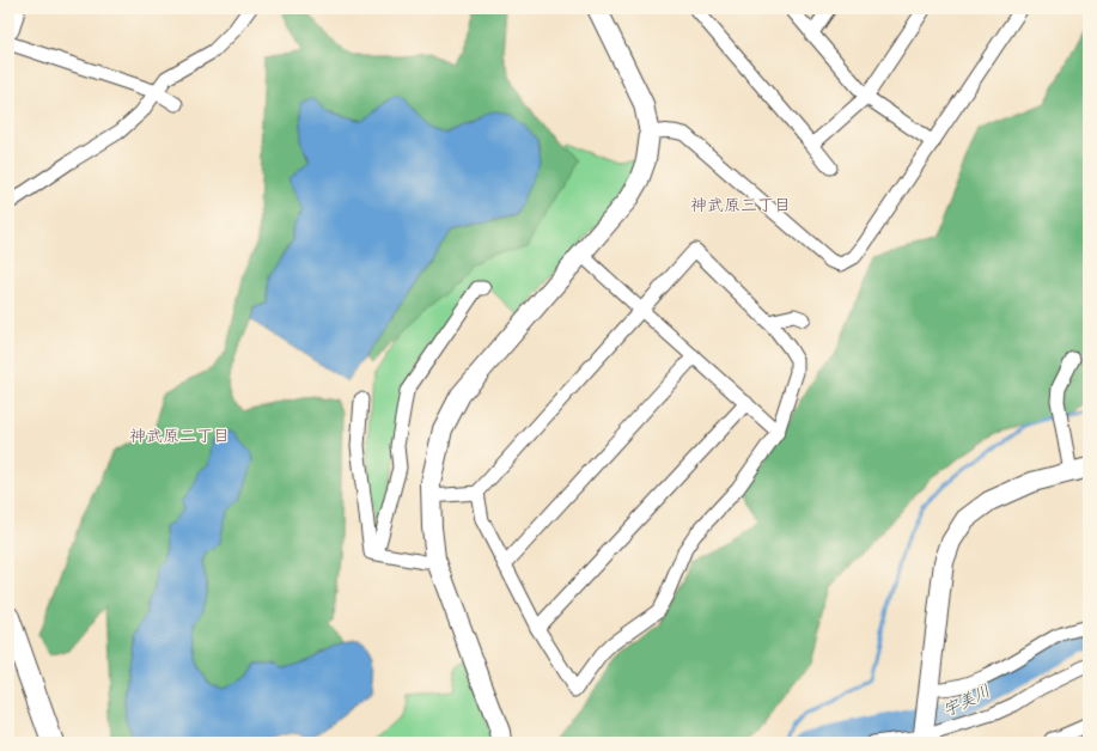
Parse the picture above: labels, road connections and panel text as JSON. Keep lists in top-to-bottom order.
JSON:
{
  "districts": ["神武原三丁目", "神武原二丁目"],
  "water": ["宇美川"]
}
